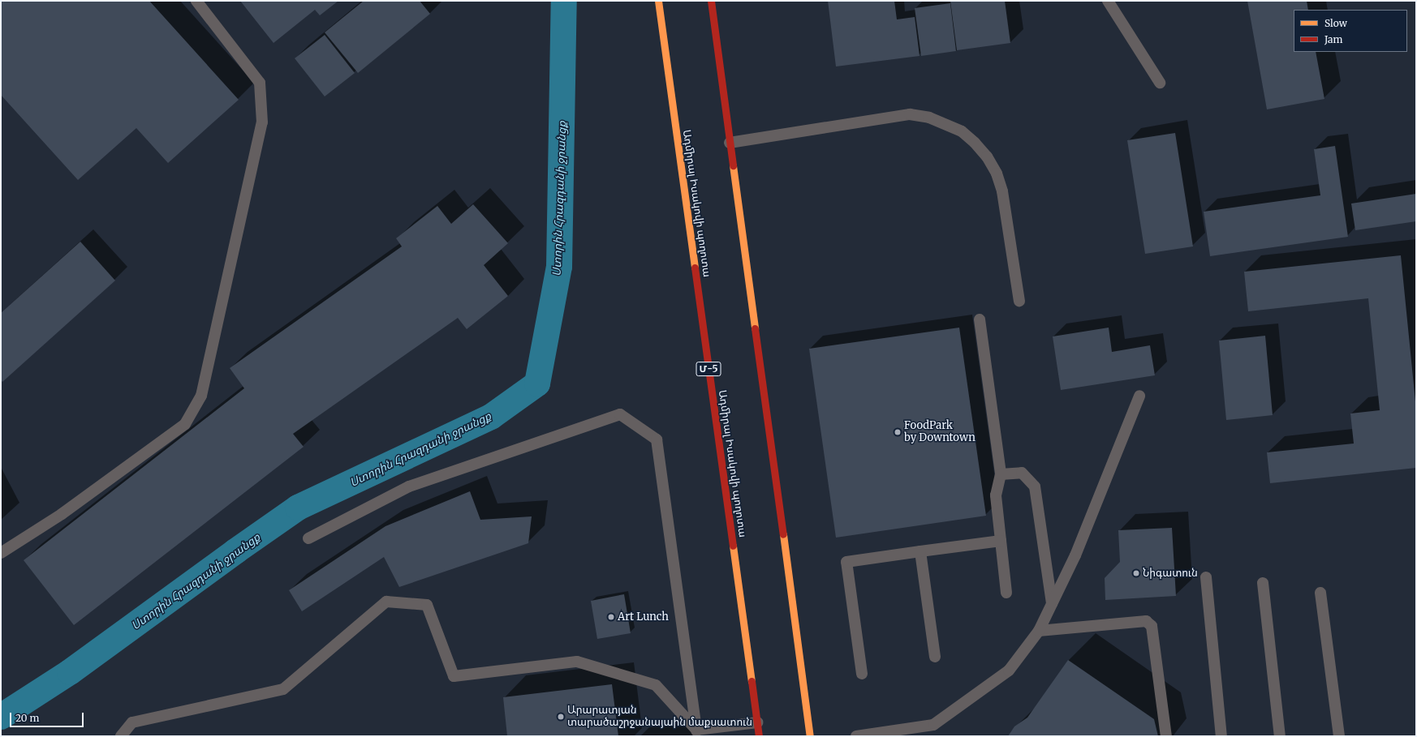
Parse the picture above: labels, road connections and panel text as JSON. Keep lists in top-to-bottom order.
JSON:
{
  "streets": {
    "highway": ["Ադմիրալ Իսակովի պողոտա", "Մ-5"]
  },
  "water": ["Ստորին Հրազդանի ջրանցք"],
  "places": [
    "FoodPark by Downtown",
    "Նիգատուն",
    "Art Lunch",
    "Արարատյան տարածաշրջանայաին մաքսատուն"
  ],
  "legend": ["Slow", "Jam"],
  "scale_bar": "20 m"
}
